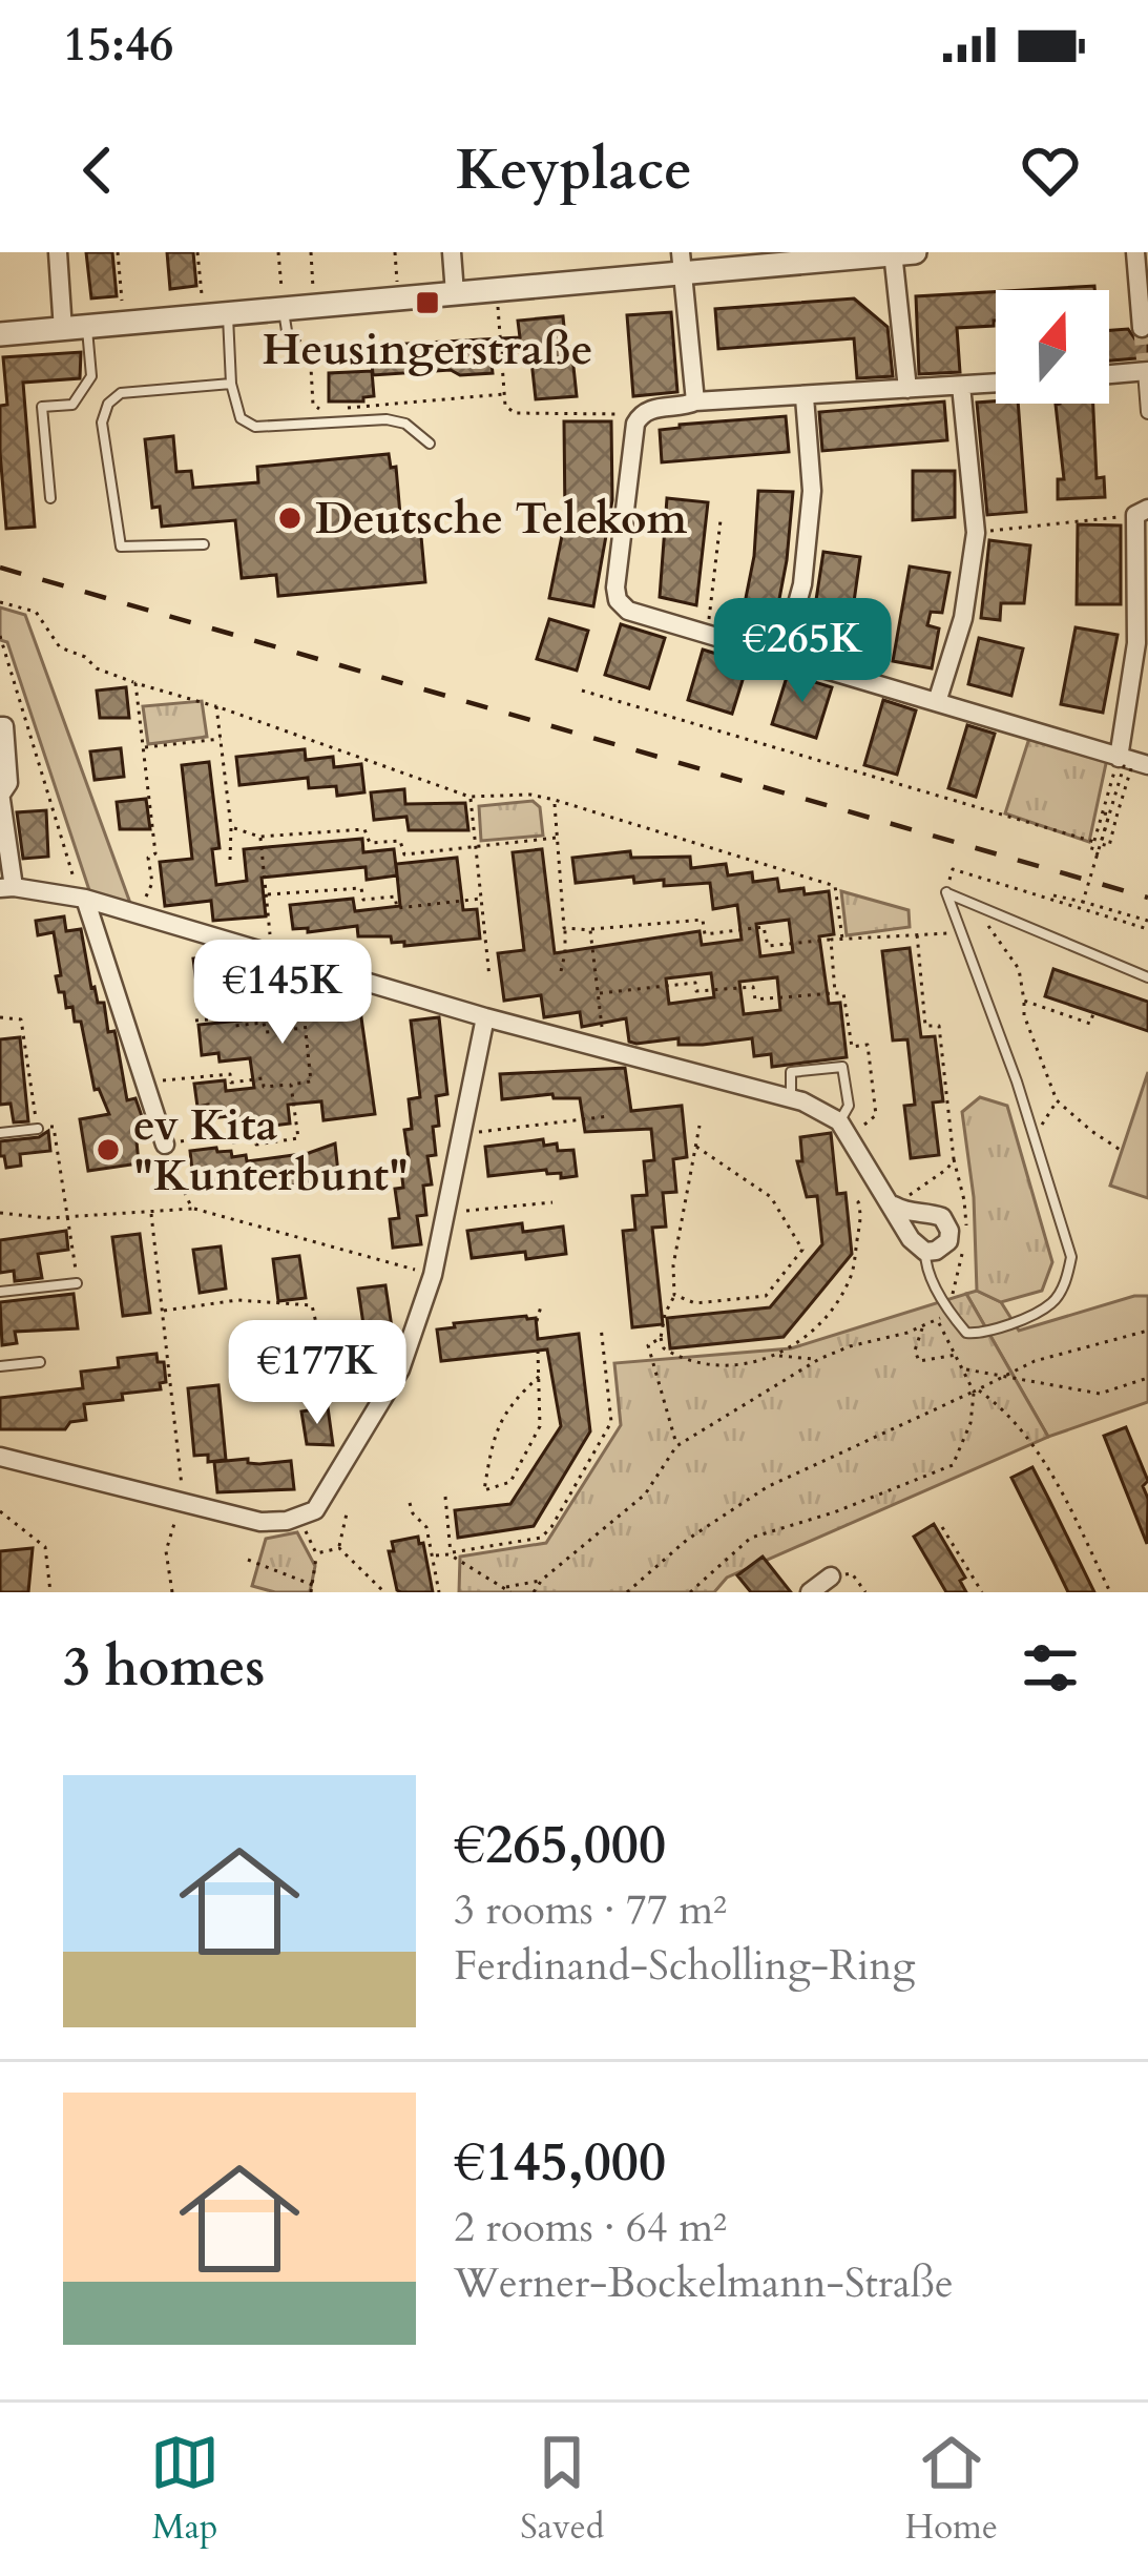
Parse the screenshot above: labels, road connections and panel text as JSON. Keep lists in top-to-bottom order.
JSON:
{
  "places": {
    "transit": ["Heusingerstraße"],
    "other": ["Deutsche Telekom", "ev Kita \"Kunterbunt\""]
  },
  "north": "top",
  "page": {
    "status": "15:46",
    "header": "Keyplace",
    "price": ["€265K", "€145K", "€177K"],
    "heading": "3 homes",
    "list": [
      {
        "name": "€265,000",
        "note": "3 rooms · 77 m² · Ferdinand-Scholling-Ring"
      },
      {
        "name": "€145,000",
        "note": "2 rooms · 64 m² · Werner-Bockelmann-Straße"
      }
    ],
    "tabs": ["Map", "Saved", "Home"]
  }
}
